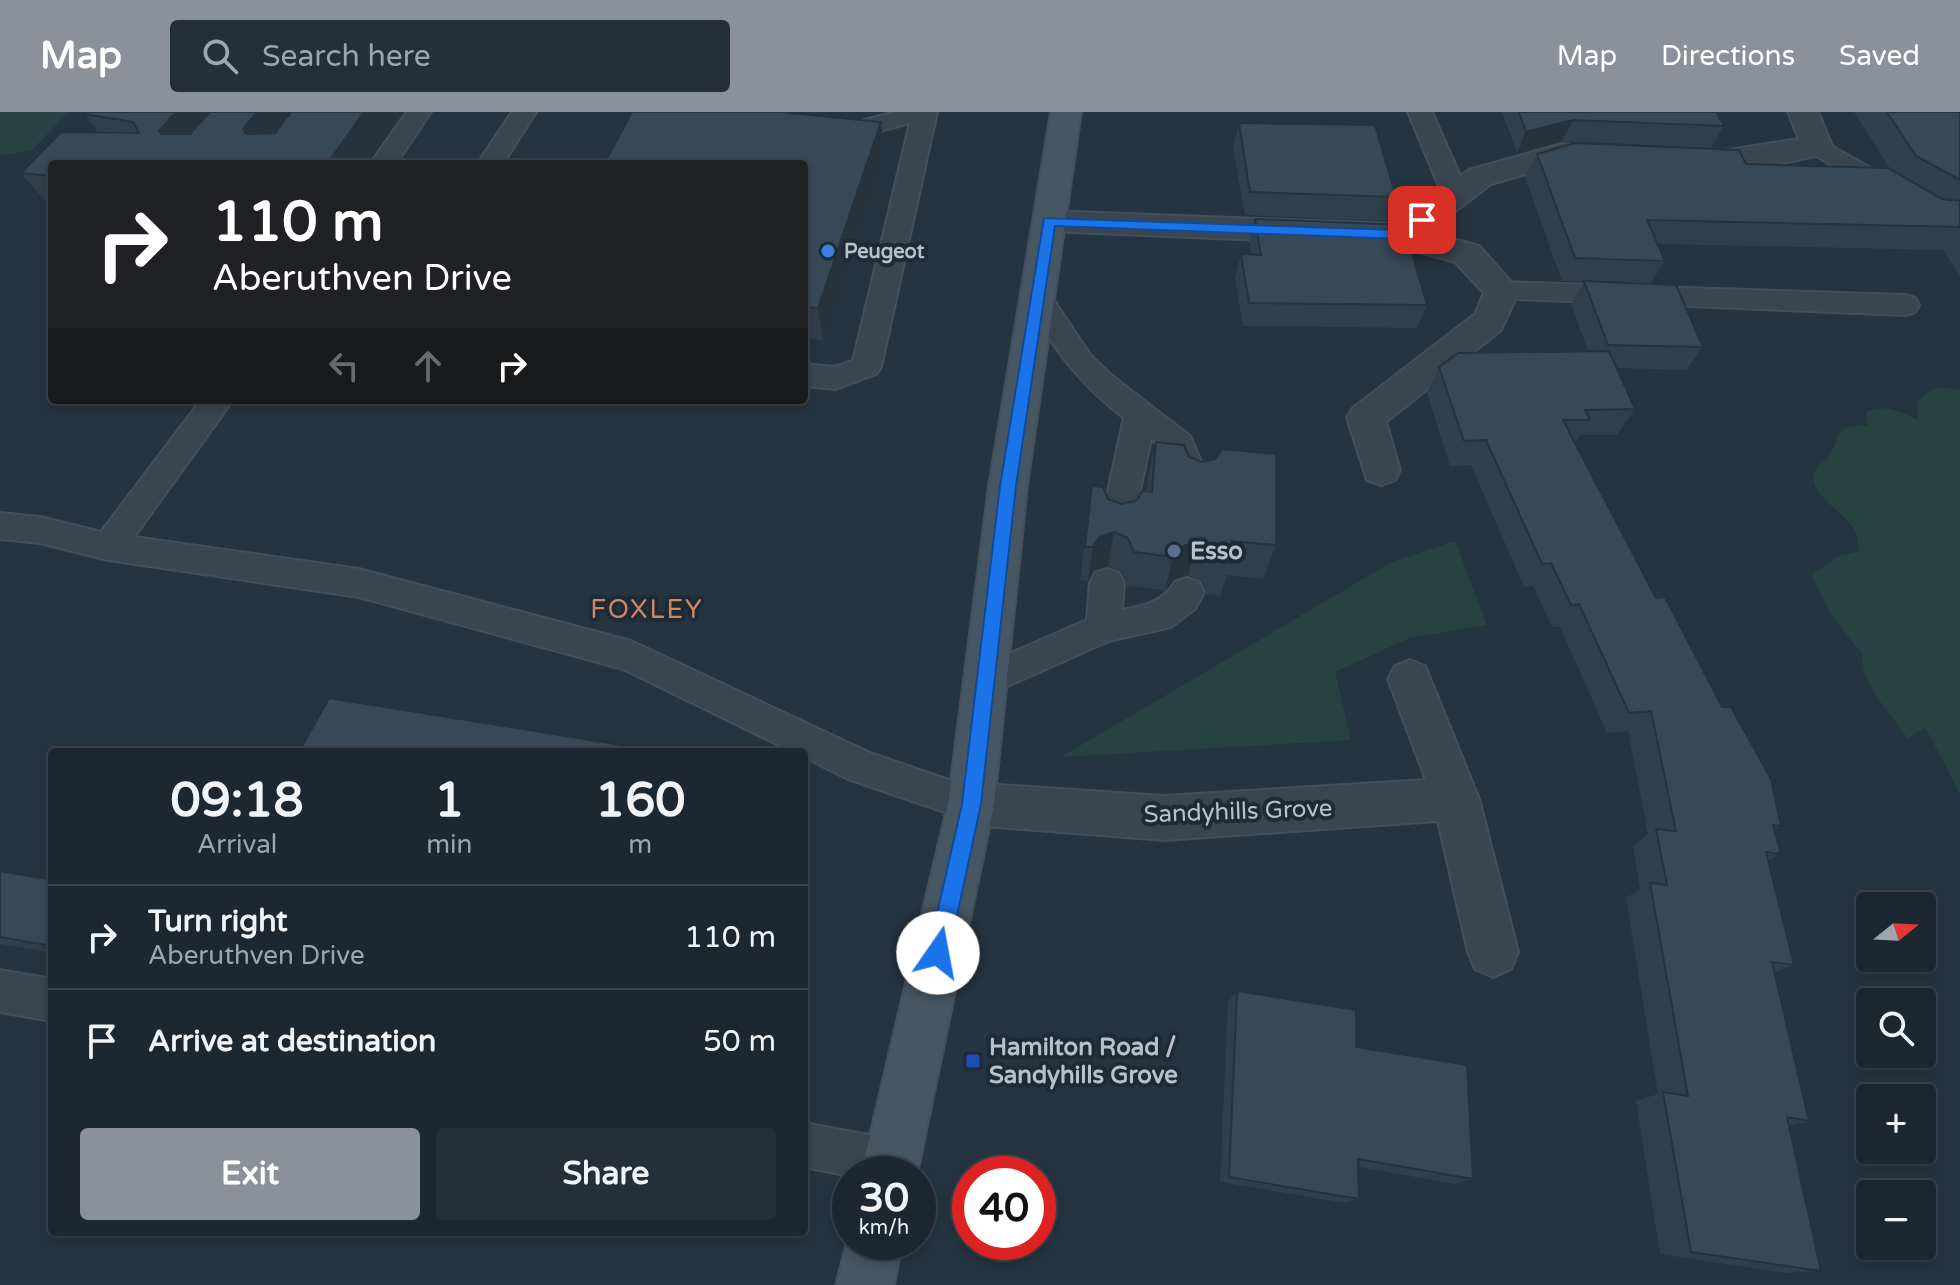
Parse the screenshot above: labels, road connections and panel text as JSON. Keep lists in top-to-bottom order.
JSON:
{
  "streets": {
    "street": ["Sandyhills Grove"]
  },
  "districts": ["FOXLEY"],
  "places": {
    "other": ["Peugeot", "Esso"],
    "transit": ["Hamilton Road / Sandyhills Grove"]
  },
  "north": "right",
  "page": {
    "header": "Map",
    "search": "Search here",
    "nav": ["Map", "Directions", "Saved"],
    "turn": ["110 m", "Aberuthven Drive"],
    "eta": [
      "09:18",
      "Arrival",
      "1",
      "min",
      "160",
      "m"
    ],
    "list": [
      {
        "name": "Turn right",
        "note": "Aberuthven Drive",
        "value": "110 m"
      },
      {
        "name": "Arrive at destination",
        "value": "50 m"
      }
    ],
    "map_buttons": ["+", "−"],
    "buttons": ["Exit", "Share"],
    "speed": "30 km/h",
    "limit": "40"
  }
}
